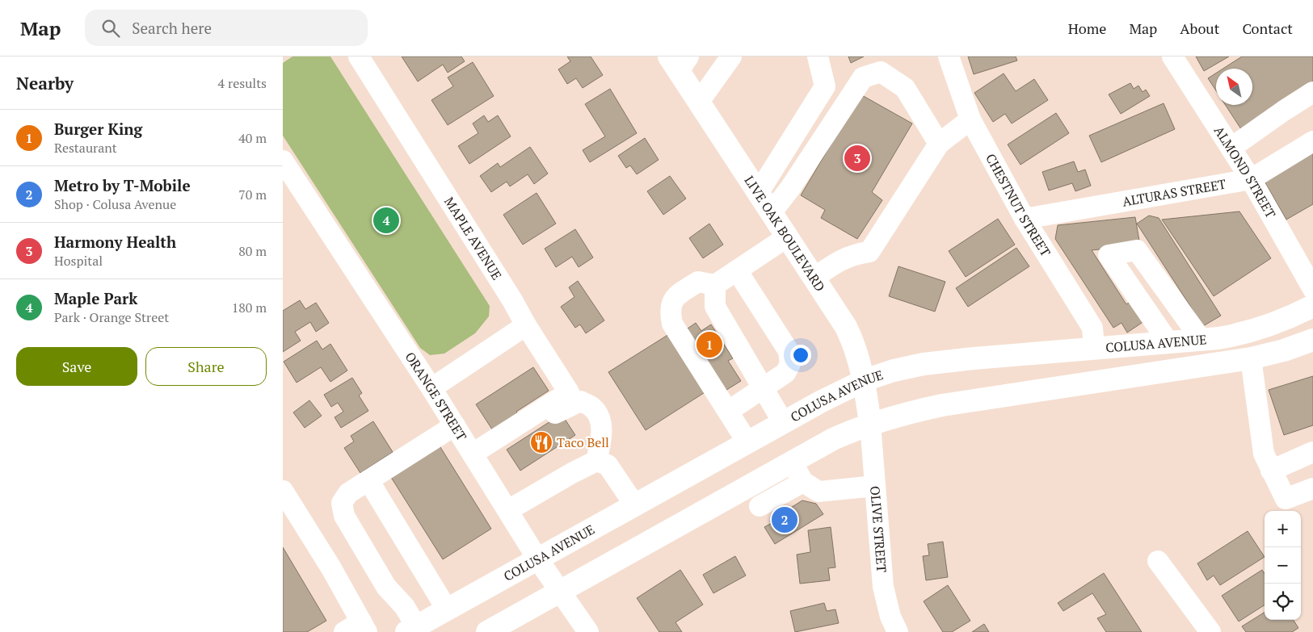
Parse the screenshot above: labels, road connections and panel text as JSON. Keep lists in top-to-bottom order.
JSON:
{
  "streets": {
    "main road": ["LIVE OAK BOULEVARD", "COLUSA AVENUE"],
    "street": [
      "ALMOND STREET",
      "ALTURAS STREET",
      "CHESTNUT STREET",
      "MAPLE AVENUE",
      "ORANGE STREET",
      "OLIVE STREET"
    ]
  },
  "crossings": [
    ["ALMOND STREET", "ALTURAS STREET"],
    ["ALTURAS STREET", "CHESTNUT STREET"],
    ["CHESTNUT STREET", "COLUSA AVENUE"],
    ["LIVE OAK BOULEVARD", "COLUSA AVENUE"],
    ["LIVE OAK BOULEVARD", "OLIVE STREET"],
    ["MAPLE AVENUE", "ORANGE STREET"],
    ["COLUSA AVENUE", "ORANGE STREET"],
    ["COLUSA AVENUE", "OLIVE STREET"]
  ],
  "places": {
    "restaurant": ["Taco Bell"]
  },
  "north": "top left",
  "page": {
    "header": "Map",
    "search": "Search here",
    "nav": [
      "Home",
      "Map",
      "About",
      "Contact"
    ],
    "heading": ["Nearby", "4 results"],
    "list": [
      {
        "mark": "1",
        "name": "Burger King",
        "note": "Restaurant",
        "value": "40 m"
      },
      {
        "mark": "2",
        "name": "Metro by T-Mobile",
        "note": "Shop · Colusa Avenue",
        "value": "70 m"
      },
      {
        "mark": "3",
        "name": "Harmony Health",
        "note": "Hospital",
        "value": "80 m"
      },
      {
        "mark": "4",
        "name": "Maple Park",
        "note": "Park · Orange Street",
        "value": "180 m"
      }
    ],
    "pins": [
      "3",
      "4",
      "1",
      "2"
    ],
    "buttons": ["Save", "Share"],
    "map_buttons": ["+", "−"]
  }
}
